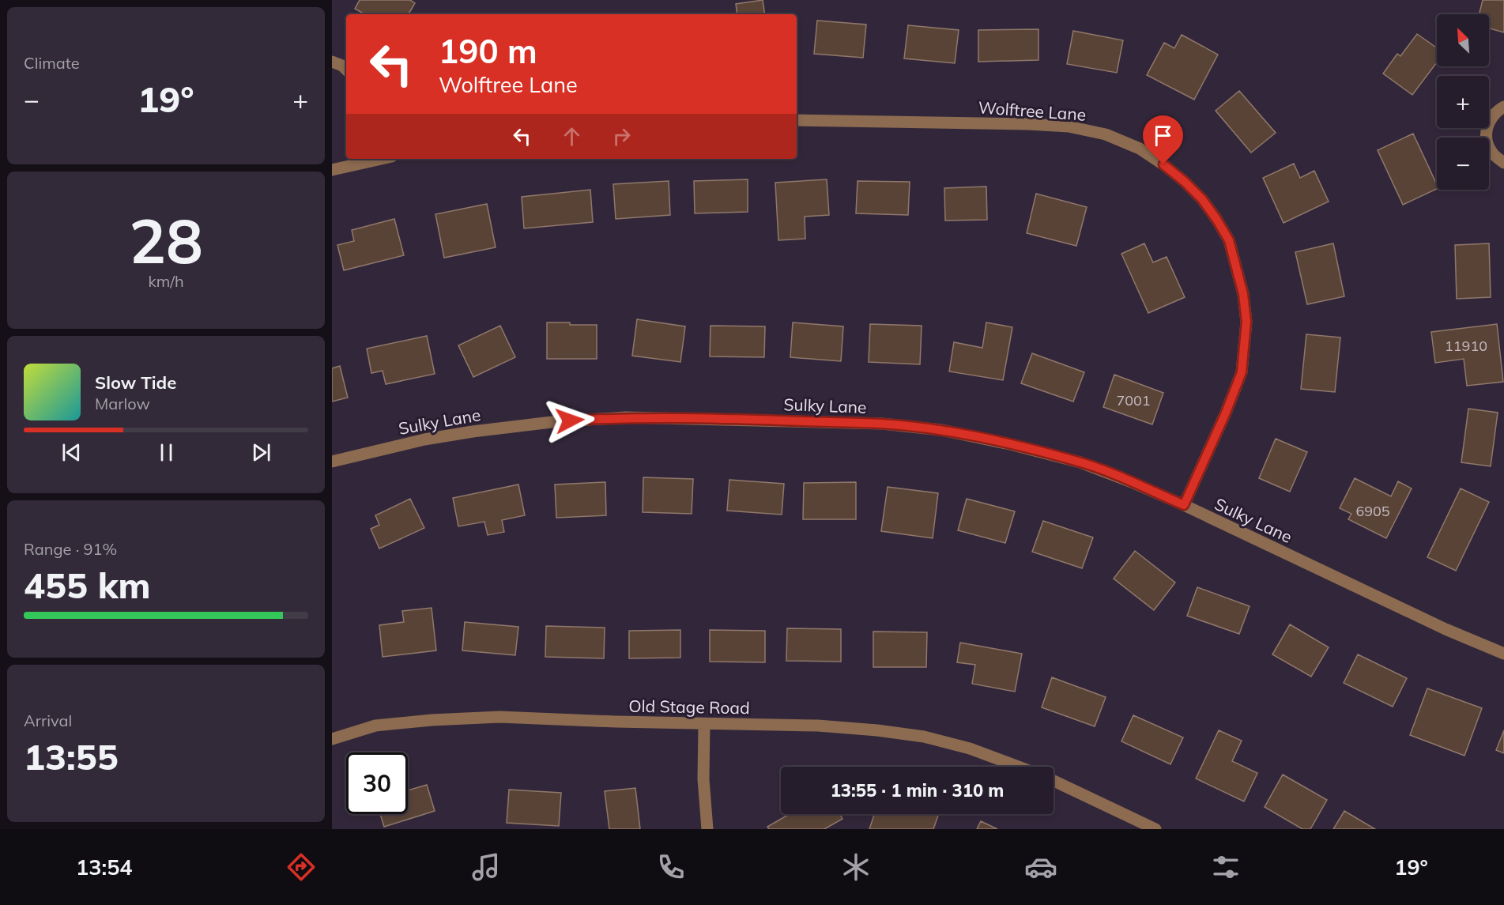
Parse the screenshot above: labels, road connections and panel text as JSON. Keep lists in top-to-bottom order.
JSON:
{
  "streets": {
    "street": ["Wolftree Lane", "Sulky Lane", "Old Stage Road"]
  },
  "crossings": [
    ["Wolftree Lane", "Sulky Lane"]
  ],
  "house_numbers": ["11910", "7001", "6905"],
  "north": "top left",
  "page": {
    "tile": [
      "Climate",
      ["28", "km/h"],
      ["Range · 91%", "455 km"],
      ["Arrival", "13:55"]
    ],
    "map_buttons": ["+", "−"],
    "turn": ["190 m", "Wolftree Lane"],
    "heat": ["−", "19°", "+"],
    "song": ["Slow Tide", "Marlow"],
    "limit": "30",
    "trip": "13:55 · 1 min · 310 m",
    "tabs": ["13:54", "19°"]
  }
}
